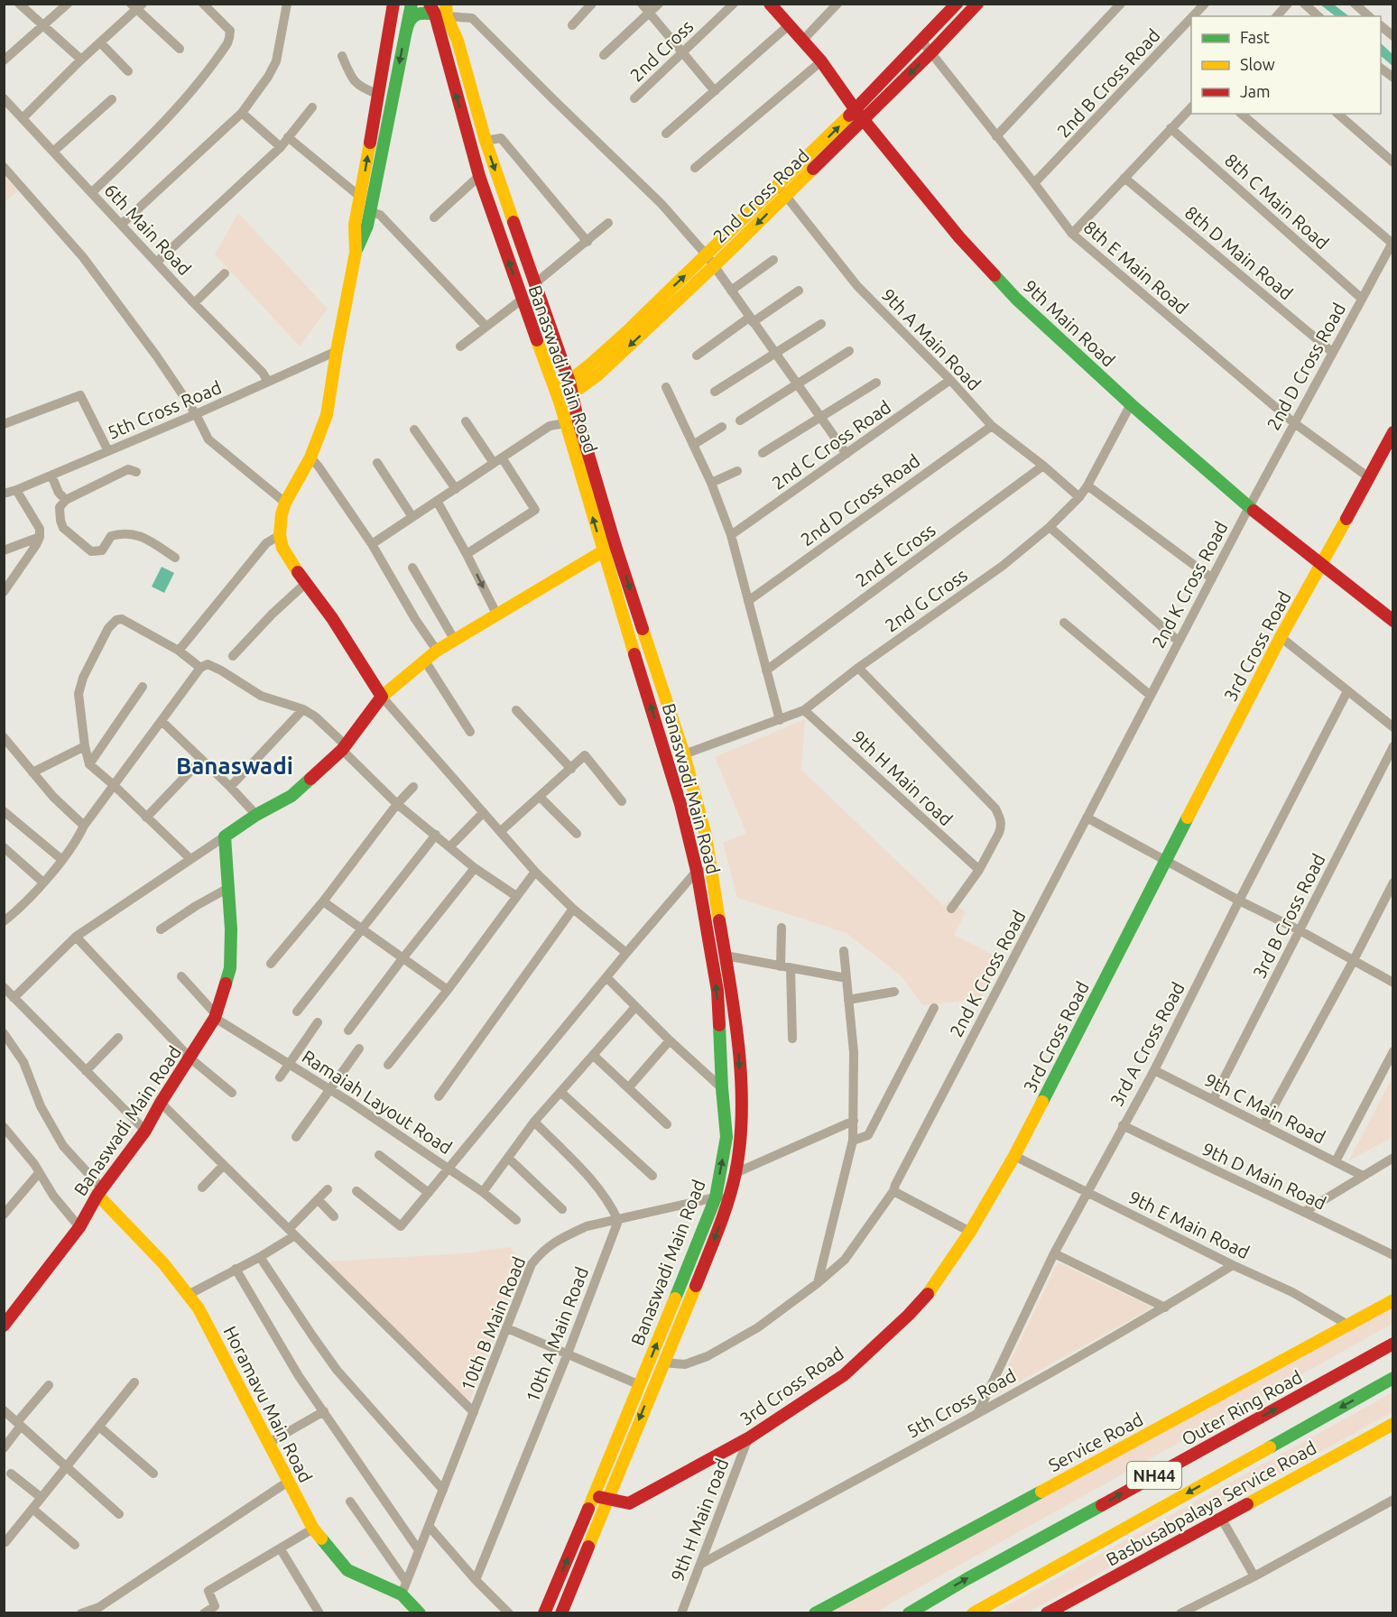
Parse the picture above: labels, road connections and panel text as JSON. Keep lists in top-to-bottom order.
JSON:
{
  "streets": {
    "main road": [
      "2nd Cross Road",
      "9th Main Road",
      "Banaswadi Main Road",
      "3rd Cross Road",
      "Horamavu Main Road",
      "Outer Ring Road",
      "Service Road",
      "NH44",
      "Basbusabpalaya Service Road"
    ],
    "street": [
      "2nd Cross",
      "2nd B Cross Road",
      "8th C Main Road",
      "6th Main Road",
      "8th D Main Road",
      "8th E Main Road",
      "9th A Main Road",
      "2nd D Cross Road",
      "5th Cross Road",
      "2nd C Cross Road",
      "2nd E Cross",
      "2nd K Cross Road",
      "2nd G Cross",
      "9th H Main road",
      "3rd B Cross Road",
      "3rd A Cross Road",
      "Ramaiah Layout Road",
      "9th C Main Road",
      "9th D Main Road",
      "9th E Main Road",
      "10th B Main Road",
      "10th A Main Road"
    ]
  },
  "crossings": [
    ["2nd B Cross Road", "8th E Main Road"],
    ["2nd Cross Road", "8th E Main Road"],
    ["2nd Cross Road", "9th Main Road"],
    ["2nd Cross Road", "9th A Main Road"],
    ["2nd Cross Road", "Banaswadi Main Road"],
    ["8th C Main Road", "2nd D Cross Road"],
    ["6th Main Road", "5th Cross Road"],
    ["8th D Main Road", "2nd D Cross Road"],
    ["8th E Main Road", "2nd D Cross Road"],
    ["8th E Main Road", "3rd Cross Road"],
    ["9th Main Road", "2nd D Cross Road"],
    ["9th Main Road", "2nd K Cross Road"],
    ["9th Main Road", "2nd G Cross"],
    ["9th Main Road", "3rd Cross Road"],
    ["9th A Main Road", "2nd D Cross Road"],
    ["9th A Main Road", "2nd C Cross Road"],
    ["9th A Main Road", "2nd E Cross"],
    ["9th A Main Road", "2nd G Cross"],
    ["2nd D Cross Road", "2nd K Cross Road"],
    ["Banaswadi Main Road", "2nd K Cross Road"],
    ["Banaswadi Main Road", "2nd G Cross"],
    ["Banaswadi Main Road", "3rd Cross Road"],
    ["Banaswadi Main Road", "Ramaiah Layout Road"],
    ["Banaswadi Main Road", "10th B Main Road"],
    ["Banaswadi Main Road", "Horamavu Main Road"],
    ["5th Cross Road", "9th H Main road"],
    ["5th Cross Road", "3rd A Cross Road"],
    ["5th Cross Road", "9th E Main Road"],
    ["2nd G Cross", "9th H Main road"],
    ["3rd Cross Road", "9th H Main road"],
    ["3rd Cross Road", "9th E Main Road"],
    ["3rd B Cross Road", "9th C Main Road"],
    ["3rd A Cross Road", "9th C Main Road"],
    ["3rd A Cross Road", "9th D Main Road"],
    ["3rd A Cross Road", "9th E Main Road"],
    ["9th E Main Road", "Service Road"],
    ["10th B Main Road", "10th A Main Road"],
    ["10th B Main Road", "Horamavu Main Road"]
  ],
  "districts": ["Banaswadi"],
  "legend": ["Fast", "Slow", "Jam"]
}
